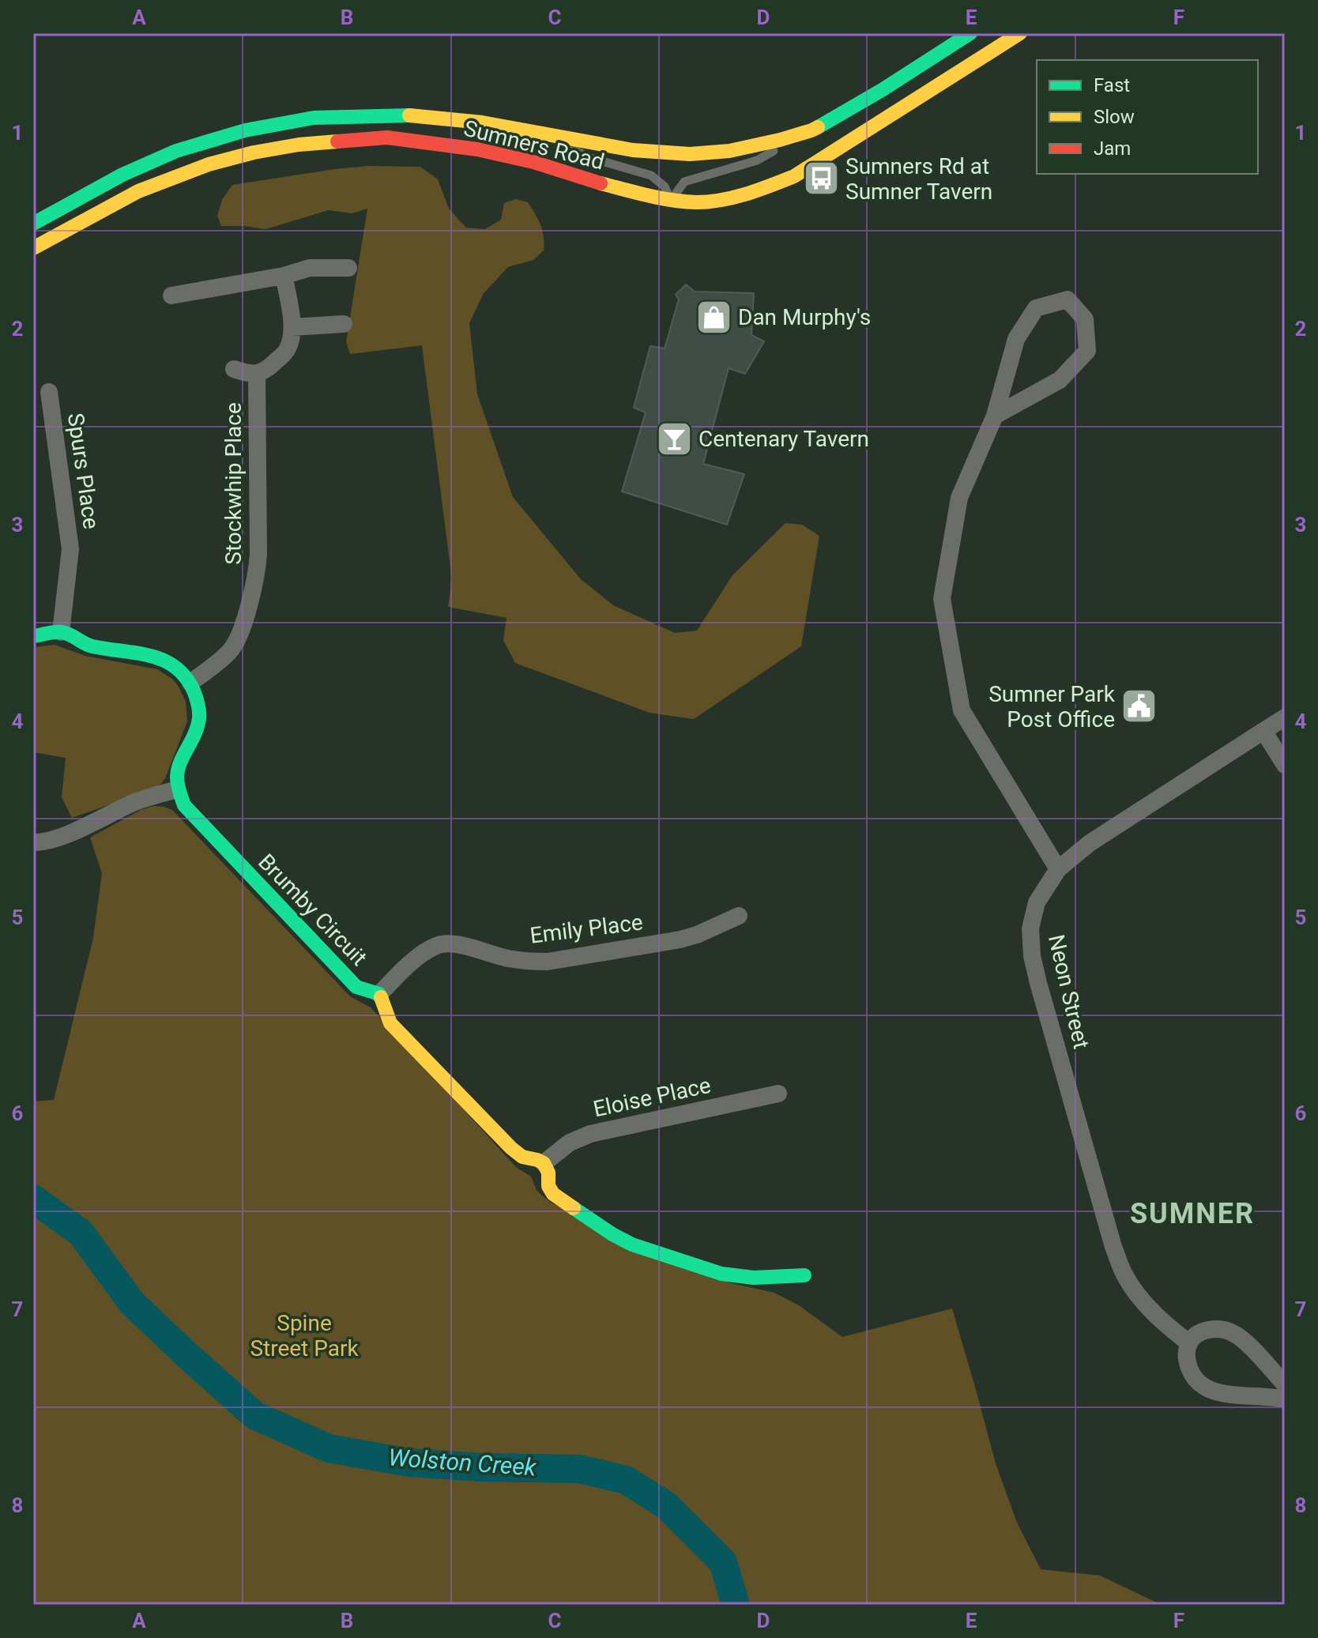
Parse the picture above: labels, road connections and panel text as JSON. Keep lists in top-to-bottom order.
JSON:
{
  "streets": {
    "main road": ["Sumners Road", "Brumby Circuit"],
    "street": [
      "Spurs Place",
      "Stockwhip Place",
      "Emily Place",
      "Neon Street",
      "Eloise Place"
    ]
  },
  "crossings": [
    ["Brumby Circuit", "Emily Place"]
  ],
  "districts": ["SUMNER"],
  "water": ["Wolston Creek"],
  "parks": ["Spine Street Park"],
  "places": {
    "bus stop": ["Sumners Rd at Sumner Tavern"],
    "shop": ["Dan Murphy's"],
    "bar": ["Centenary Tavern"],
    "public building": ["Sumner Park Post Office"]
  },
  "legend": ["Fast", "Slow", "Jam"],
  "grid": {
    "columns": [
      "A",
      "B",
      "C",
      "D",
      "E",
      "F"
    ],
    "rows": [
      "1",
      "2",
      "3",
      "4",
      "5",
      "6",
      "7",
      "8"
    ]
  }
}
